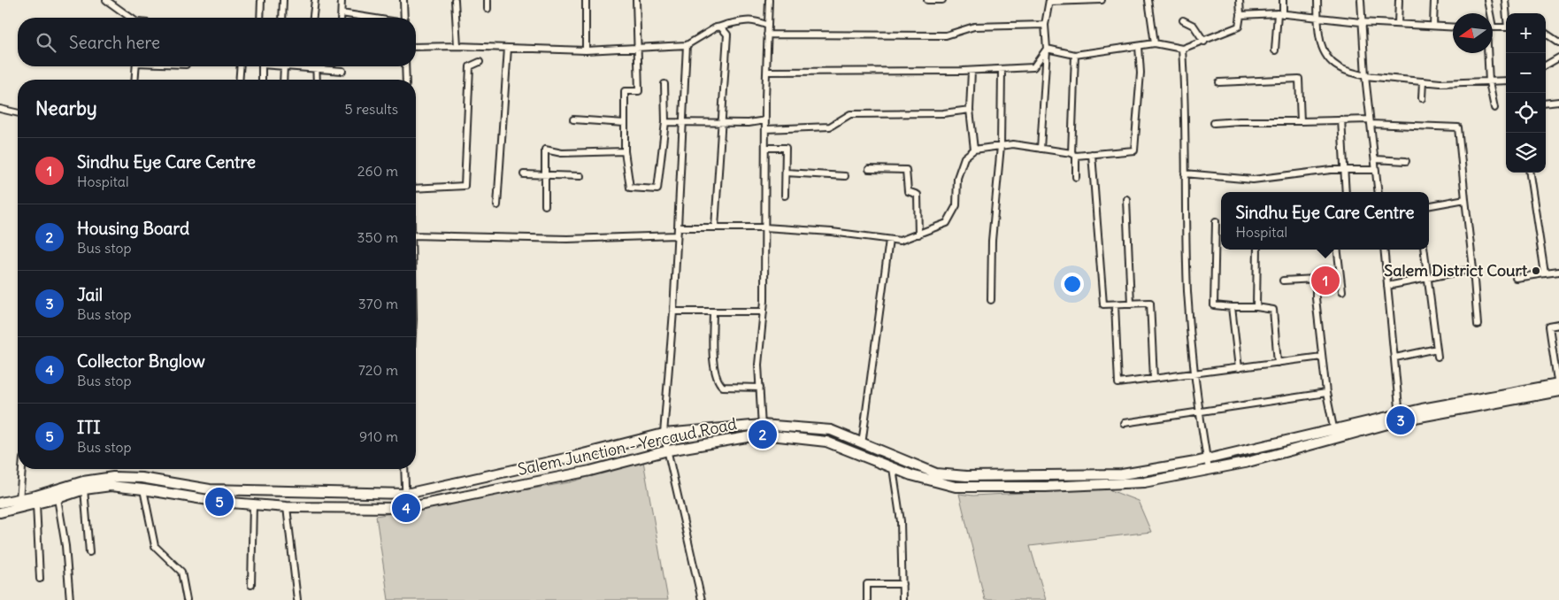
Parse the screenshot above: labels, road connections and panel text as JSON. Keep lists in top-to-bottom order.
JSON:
{
  "streets": {
    "main road": ["Salem Junction - Yercaud Road"]
  },
  "places": ["Salem District Court"],
  "north": "left",
  "page": {
    "map_buttons": ["+", "−"],
    "search": "Search here",
    "heading": ["Nearby", "5 results"],
    "list": [
      {
        "mark": "1",
        "name": "Sindhu Eye Care Centre",
        "note": "Hospital",
        "value": "260 m"
      },
      {
        "mark": "2",
        "name": "Housing Board",
        "note": "Bus stop",
        "value": "350 m"
      },
      {
        "mark": "3",
        "name": "Jail",
        "note": "Bus stop",
        "value": "370 m"
      },
      {
        "mark": "4",
        "name": "Collector Bnglow",
        "note": "Bus stop",
        "value": "720 m"
      },
      {
        "mark": "5",
        "name": "ITI",
        "note": "Bus stop",
        "value": "910 m"
      }
    ],
    "popup": ["Sindhu Eye Care Centre", "Hospital"],
    "pins": [
      "1",
      "3",
      "2",
      "5",
      "4"
    ]
  }
}
